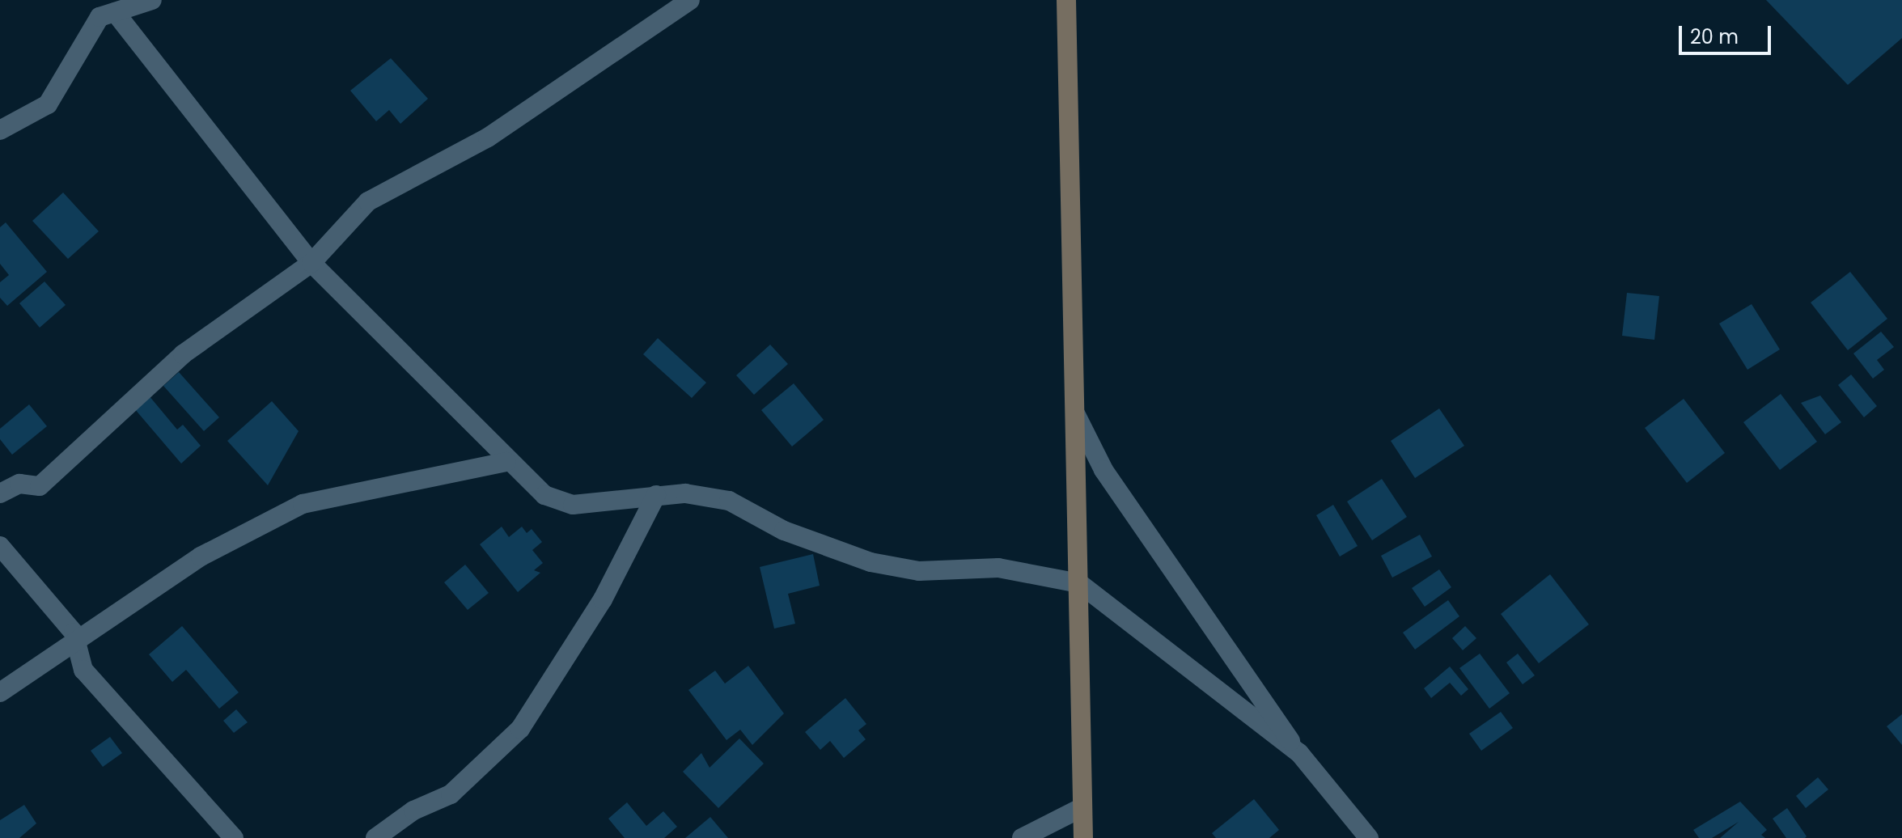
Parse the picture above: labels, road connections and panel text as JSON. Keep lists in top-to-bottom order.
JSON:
{
  "scale_bar": "20 m"
}
